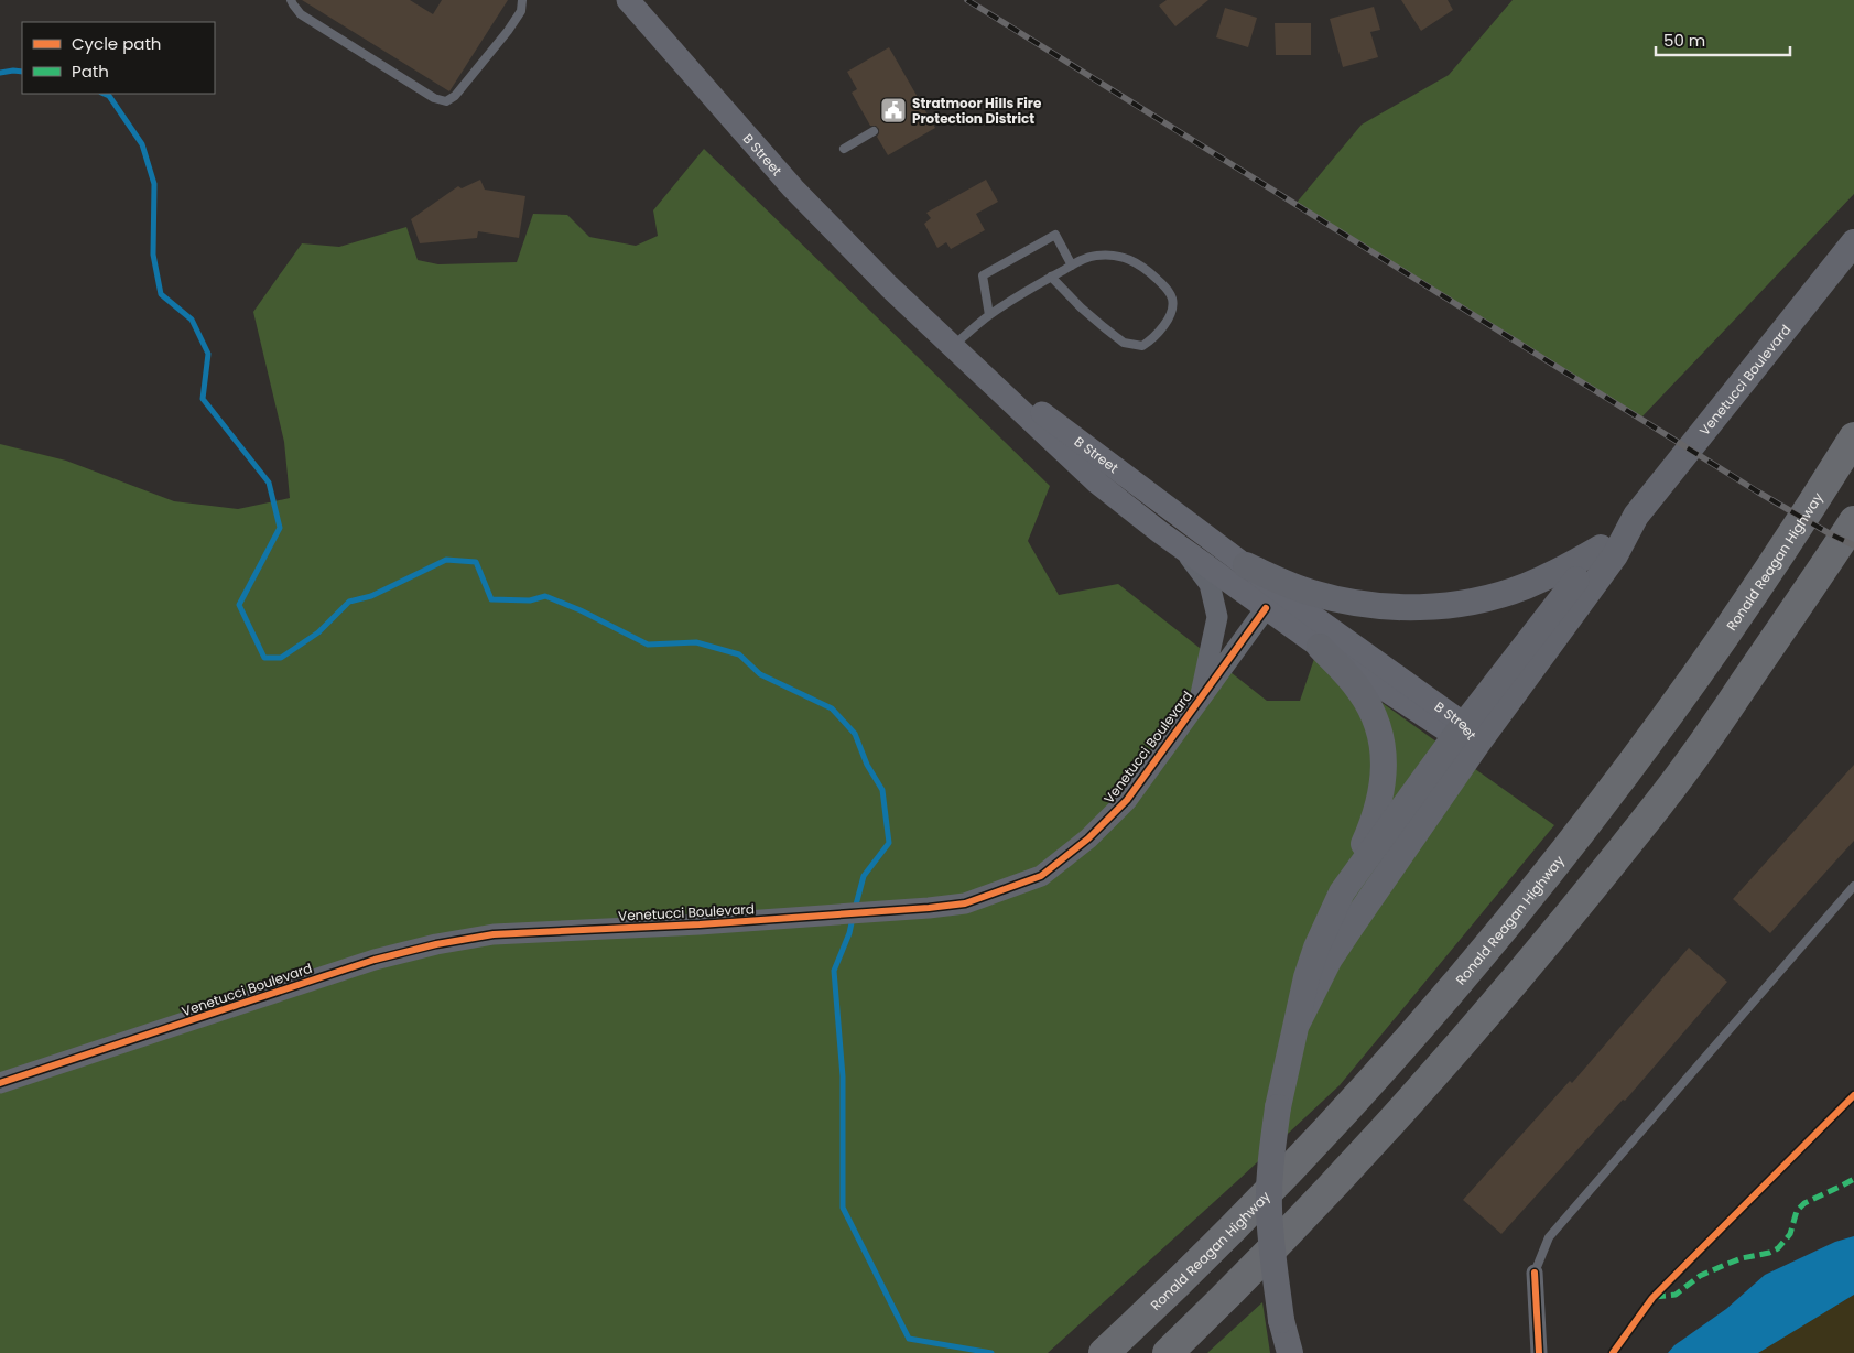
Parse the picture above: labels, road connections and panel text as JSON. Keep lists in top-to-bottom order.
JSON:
{
  "streets": {
    "highway": ["Ronald Reagan Highway"],
    "main road": ["B Street", "Venetucci Boulevard"]
  },
  "crossings": [
    ["B Street", "Venetucci Boulevard"]
  ],
  "places": {
    "public building": ["Stratmoor Hills Fire Protection District"]
  },
  "legend": ["Cycle path", "Path"],
  "scale_bar": "50 m"
}
